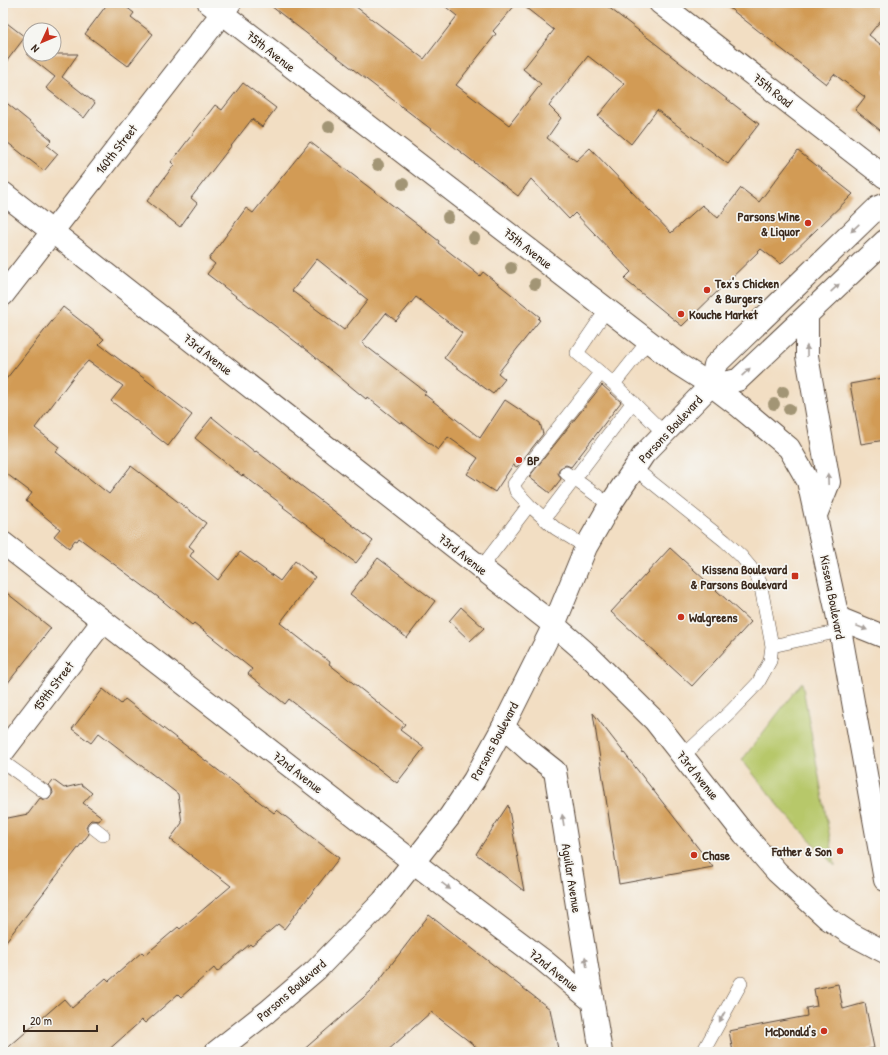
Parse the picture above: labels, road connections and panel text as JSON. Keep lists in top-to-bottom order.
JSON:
{
  "streets": {
    "street": [
      "75th Avenue",
      "75th Road",
      "160th Street",
      "73rd Avenue",
      "Parsons Boulevard",
      "Kissena Boulevard",
      "159th Street",
      "72nd Avenue",
      "Aguilar Avenue"
    ]
  },
  "crossings": [
    ["75th Avenue", "160th Street"],
    ["75th Avenue", "Parsons Boulevard"],
    ["75th Avenue", "Kissena Boulevard"],
    ["160th Street", "73rd Avenue"],
    ["73rd Avenue", "Parsons Boulevard"],
    ["Parsons Boulevard", "72nd Avenue"],
    ["Parsons Boulevard", "Aguilar Avenue"],
    ["159th Street", "72nd Avenue"],
    ["72nd Avenue", "Aguilar Avenue"]
  ],
  "one_way": ["Aguilar Avenue"],
  "places": {
    "other": [
      "Parsons Wine & Liquor",
      "Tex's Chicken & Burgers",
      "Kouche Market",
      "BP",
      "Walgreens",
      "Father & Son",
      "Chase",
      "McDonald's"
    ],
    "transit": ["Kissena Boulevard & Parsons Boulevard"]
  },
  "scale_bar": "20 m",
  "north": "bottom left"
}
